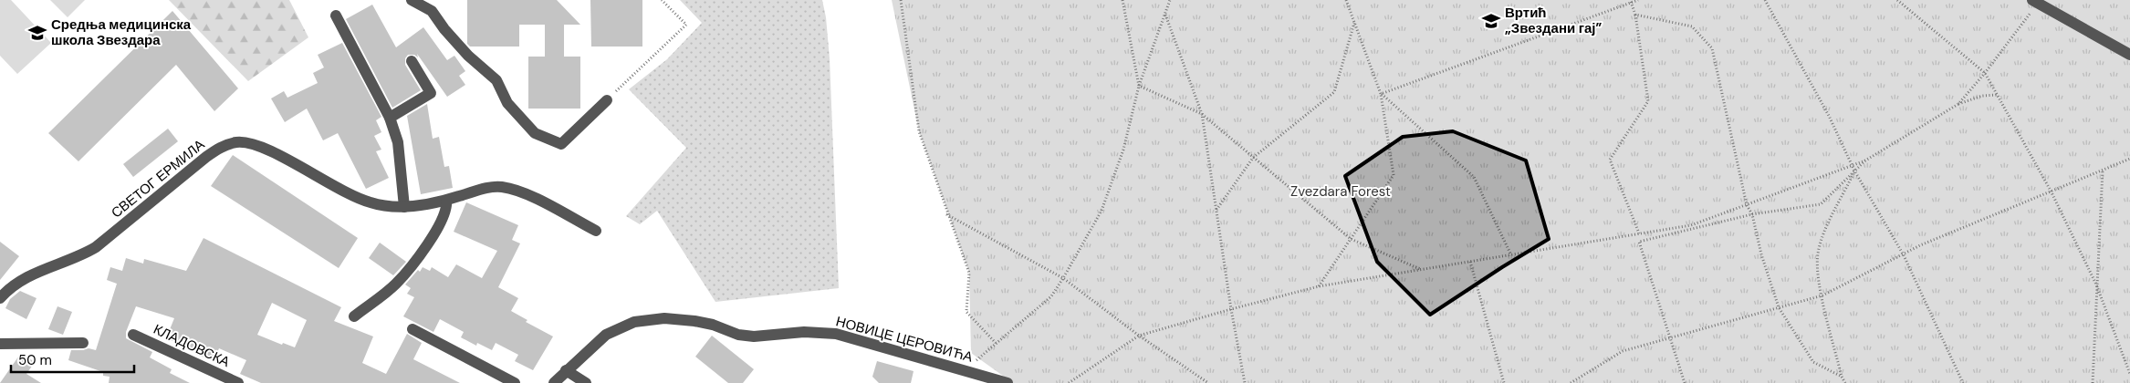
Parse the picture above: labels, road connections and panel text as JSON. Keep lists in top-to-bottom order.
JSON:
{
  "streets": {
    "street": ["СВЕТОГ ЕРМИЛА", "НОВИЦЕ ЦЕРОВИЋА", "КЛАДОВСКА"]
  },
  "parks": ["Zvezdara Forest"],
  "places": {
    "school or university": ["Вртић „Звездани гај”", "Средња медицинска школа Звездара"]
  },
  "scale_bar": "50 m"
}
